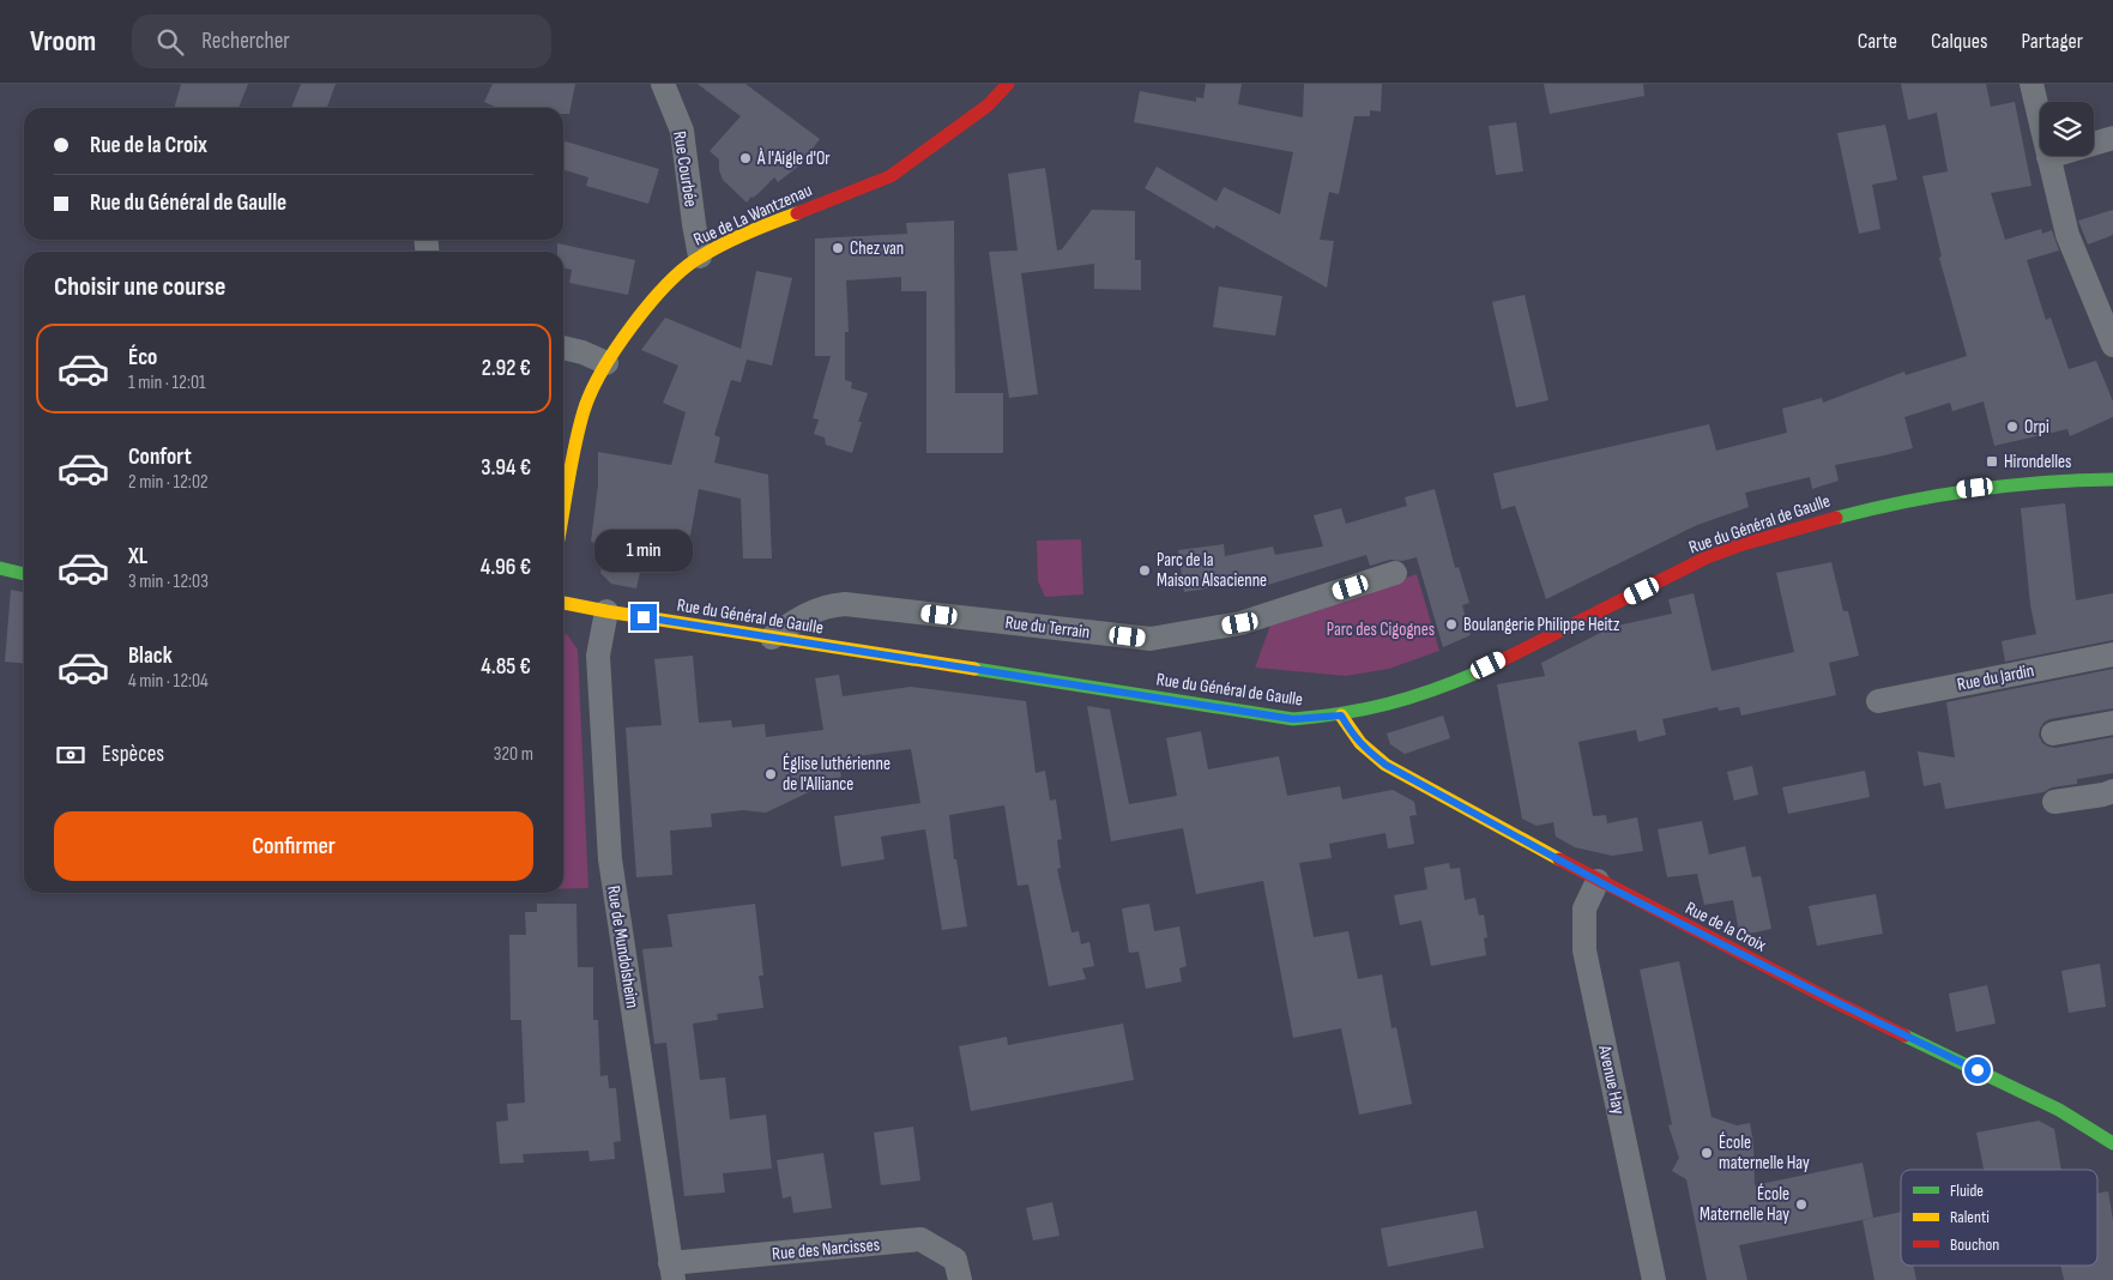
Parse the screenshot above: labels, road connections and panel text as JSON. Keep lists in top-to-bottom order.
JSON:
{
  "streets": {
    "main road": ["Rue de La Wantzenau", "Rue du Général de Gaulle", "Rue de la Croix"],
    "street": [
      "Rue Courbée",
      "Rue du Terrain",
      "Rue du Jardin",
      "Rue de Mundolsheim",
      "Avenue Hay",
      "Rue des Narcisses"
    ]
  },
  "crossings": [
    ["Rue Courbée", "Rue de La Wantzenau"],
    ["Rue du Général de Gaulle", "Rue du Terrain"],
    ["Rue du Général de Gaulle", "Rue de la Croix"],
    ["Rue du Général de Gaulle", "Rue de Mundolsheim"],
    ["Rue de la Croix", "Avenue Hay"],
    ["Rue de Mundolsheim", "Rue des Narcisses"]
  ],
  "parks": ["Parc des Cigognes"],
  "places": {
    "other": [
      "À l'Aigle d'Or",
      "Chez van",
      "Orpi",
      "Parc de la Maison Alsacienne",
      "Boulangerie Philippe Heitz",
      "Église luthérienne de l'Alliance",
      "École maternelle Hay",
      "École Maternelle Hay"
    ],
    "transit": ["Hirondelles"]
  },
  "legend": ["Fluide", "Ralenti", "Bouchon"],
  "page": {
    "header": "Vroom",
    "search": "Rechercher",
    "nav": ["Carte", "Calques", "Partager"],
    "banner": ["Rue de la Croix", "Rue du Général de Gaulle"],
    "heading": "Choisir une course",
    "list": [
      {
        "name": "Éco",
        "note": "1 min · 12:01",
        "value": "2.92 €"
      },
      {
        "name": "Confort",
        "note": "2 min · 12:02",
        "value": "3.94 €"
      },
      {
        "name": "XL",
        "note": "3 min · 12:03",
        "value": "4.96 €"
      },
      {
        "name": "Black",
        "note": "4 min · 12:04",
        "value": "4.85 €"
      }
    ],
    "bubble": "1 min",
    "pay": ["Espèces", "320 m"],
    "buttons": "Confirmer"
  }
}
